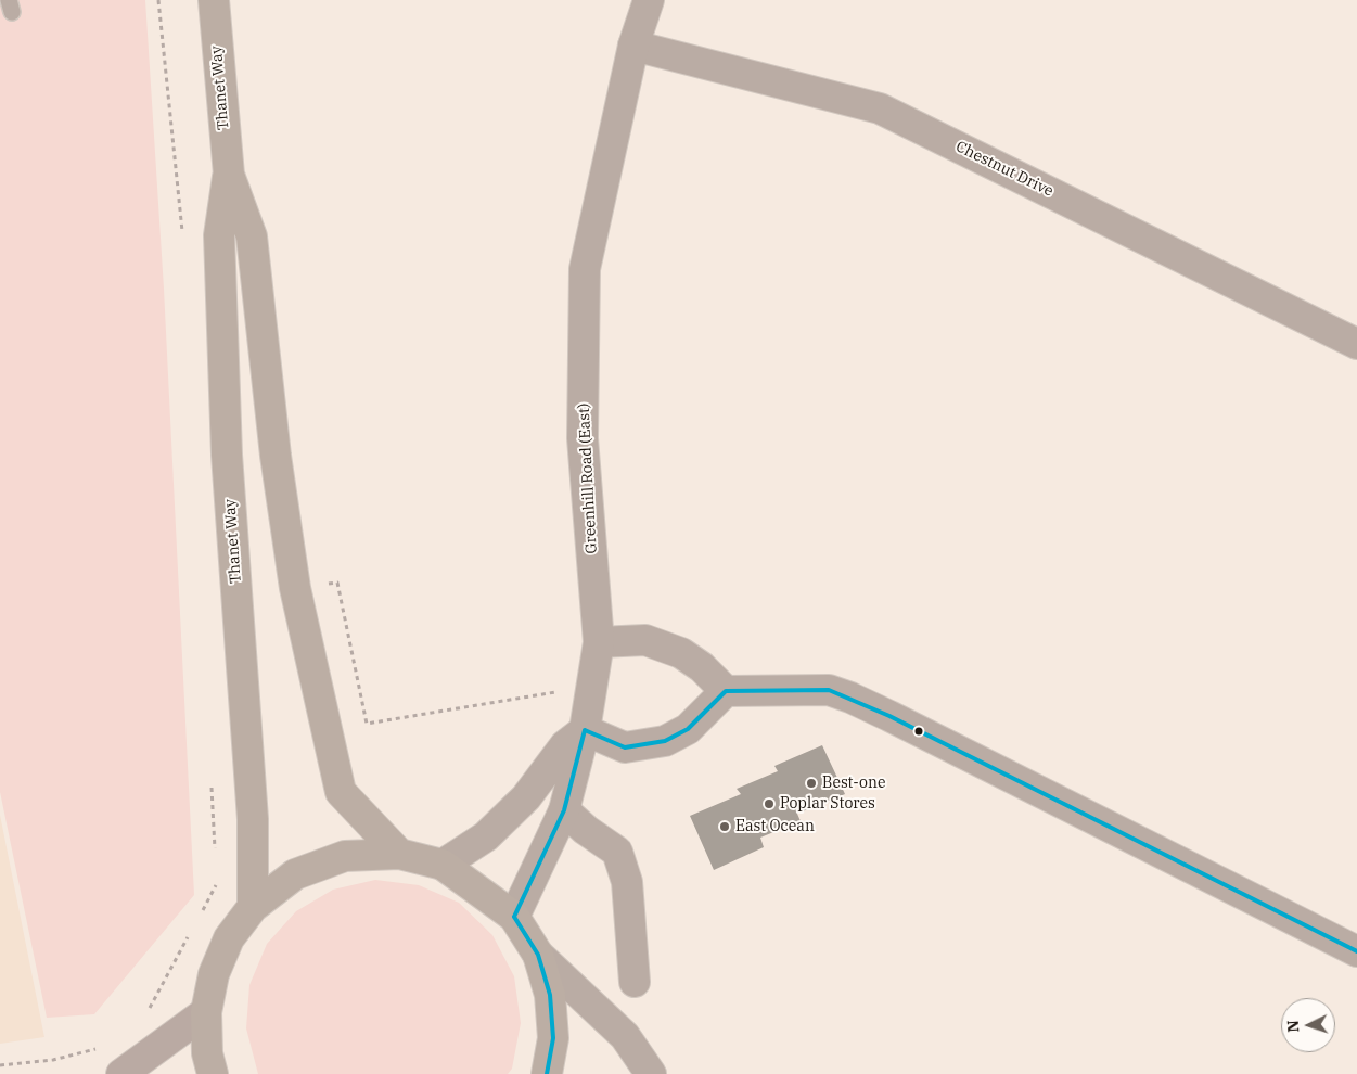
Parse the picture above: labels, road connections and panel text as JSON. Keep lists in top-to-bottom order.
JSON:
{
  "streets": {
    "main road": ["Thanet Way"],
    "street": ["Chestnut Drive", "Greenhill Road (East)"]
  },
  "crossings": [
    ["Chestnut Drive", "Greenhill Road (East)"]
  ],
  "places": ["Best-one", "Poplar Stores", "East Ocean"],
  "north": "left"
}
